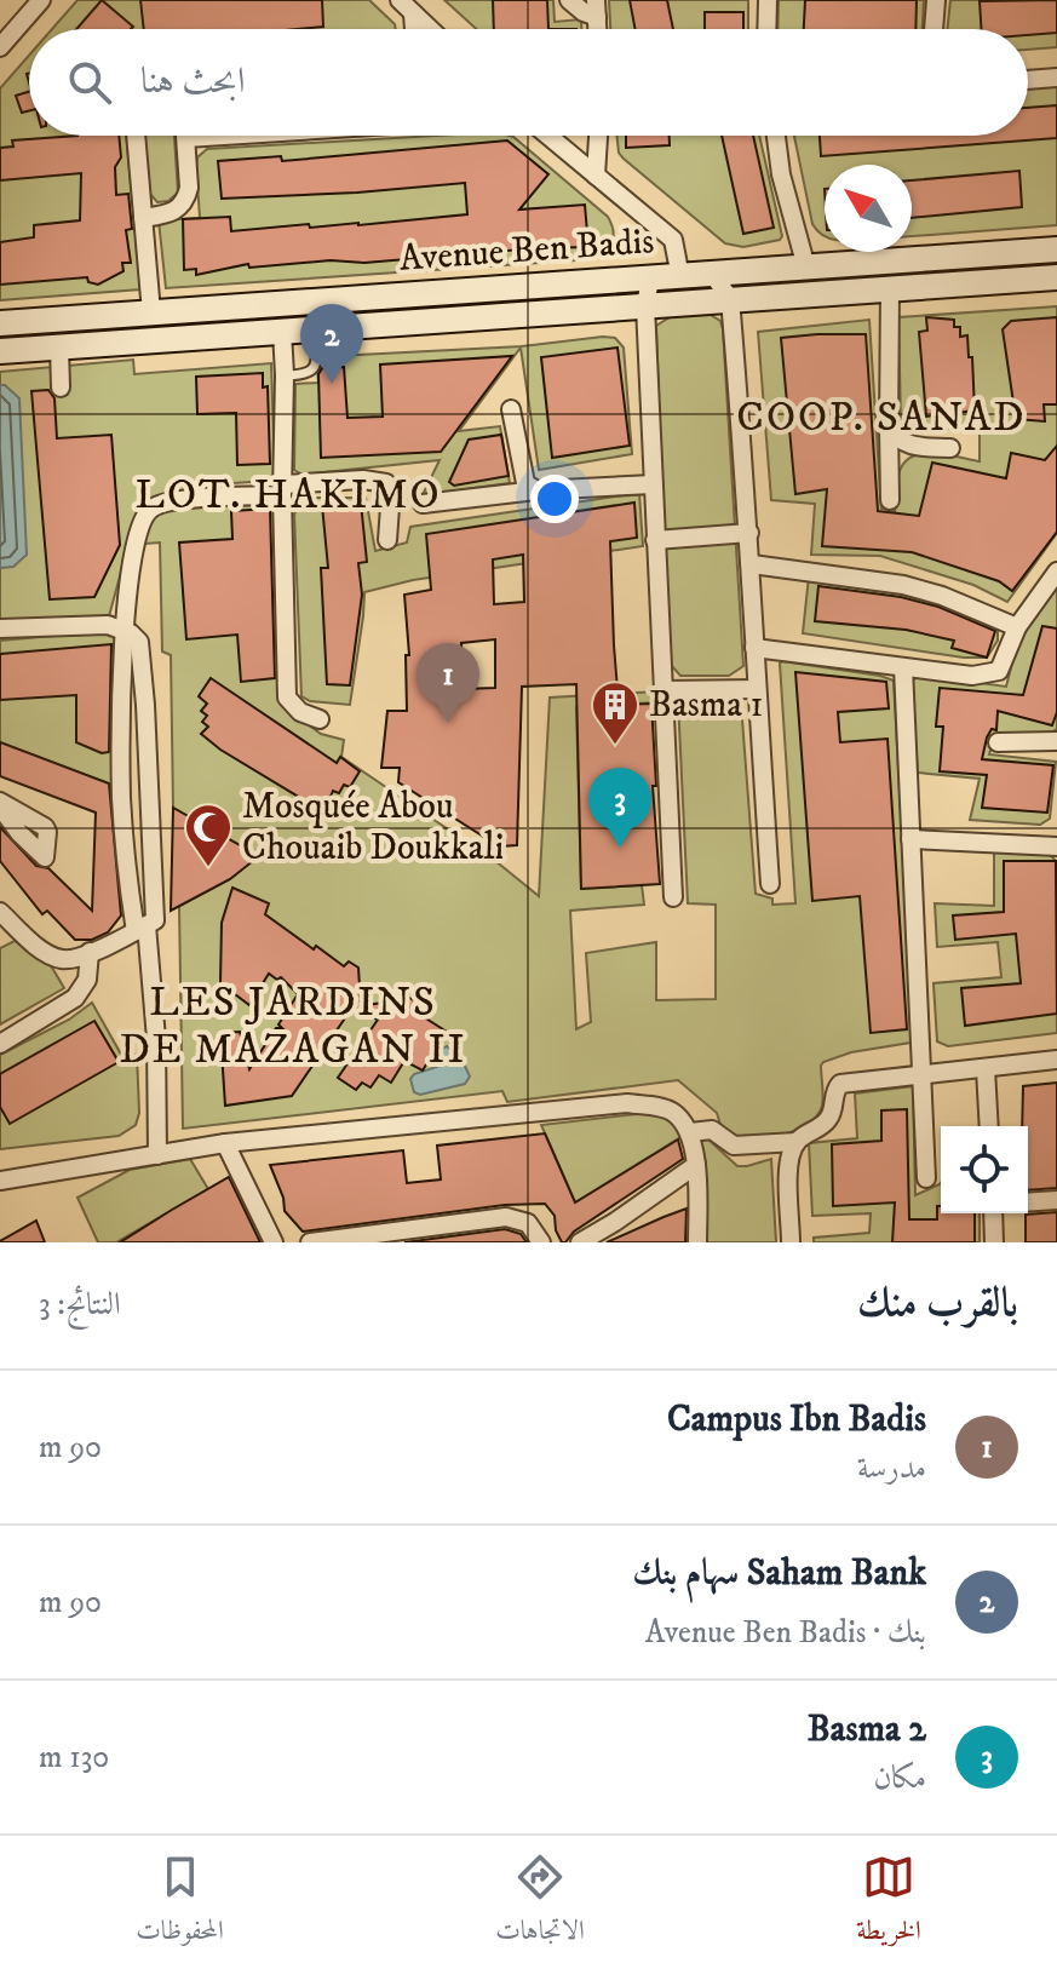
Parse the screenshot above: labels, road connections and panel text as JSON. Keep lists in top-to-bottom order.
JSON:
{
  "streets": {
    "main road": ["Avenue Ben Badis"]
  },
  "districts": ["COOP. SANAD", "LOT. HAKIMO", "LES JARDINS DE MAZAGAN II"],
  "places": {
    "building": ["Basma 1"],
    "mosque": ["Mosquée Abou Chouaib Doukkali"]
  },
  "north": "top left",
  "page": {
    "search": "ابحث هنا",
    "pins": ["2", "1", "3"],
    "heading": ["بالقرب منك", "النتائج: 3"],
    "list": [
      {
        "mark": "1",
        "name": "Campus Ibn Badis",
        "note": "مدرسة",
        "value": "90 m"
      },
      {
        "mark": "2",
        "name": "Saham Bank سهام بنك",
        "note": "بنك · Avenue Ben Badis",
        "value": "90 m"
      },
      {
        "mark": "3",
        "name": "Basma 2",
        "note": "مكان",
        "value": "130 m"
      }
    ],
    "nav": ["الخريطة", "الاتجاهات", "المحفوظات"]
  }
}
